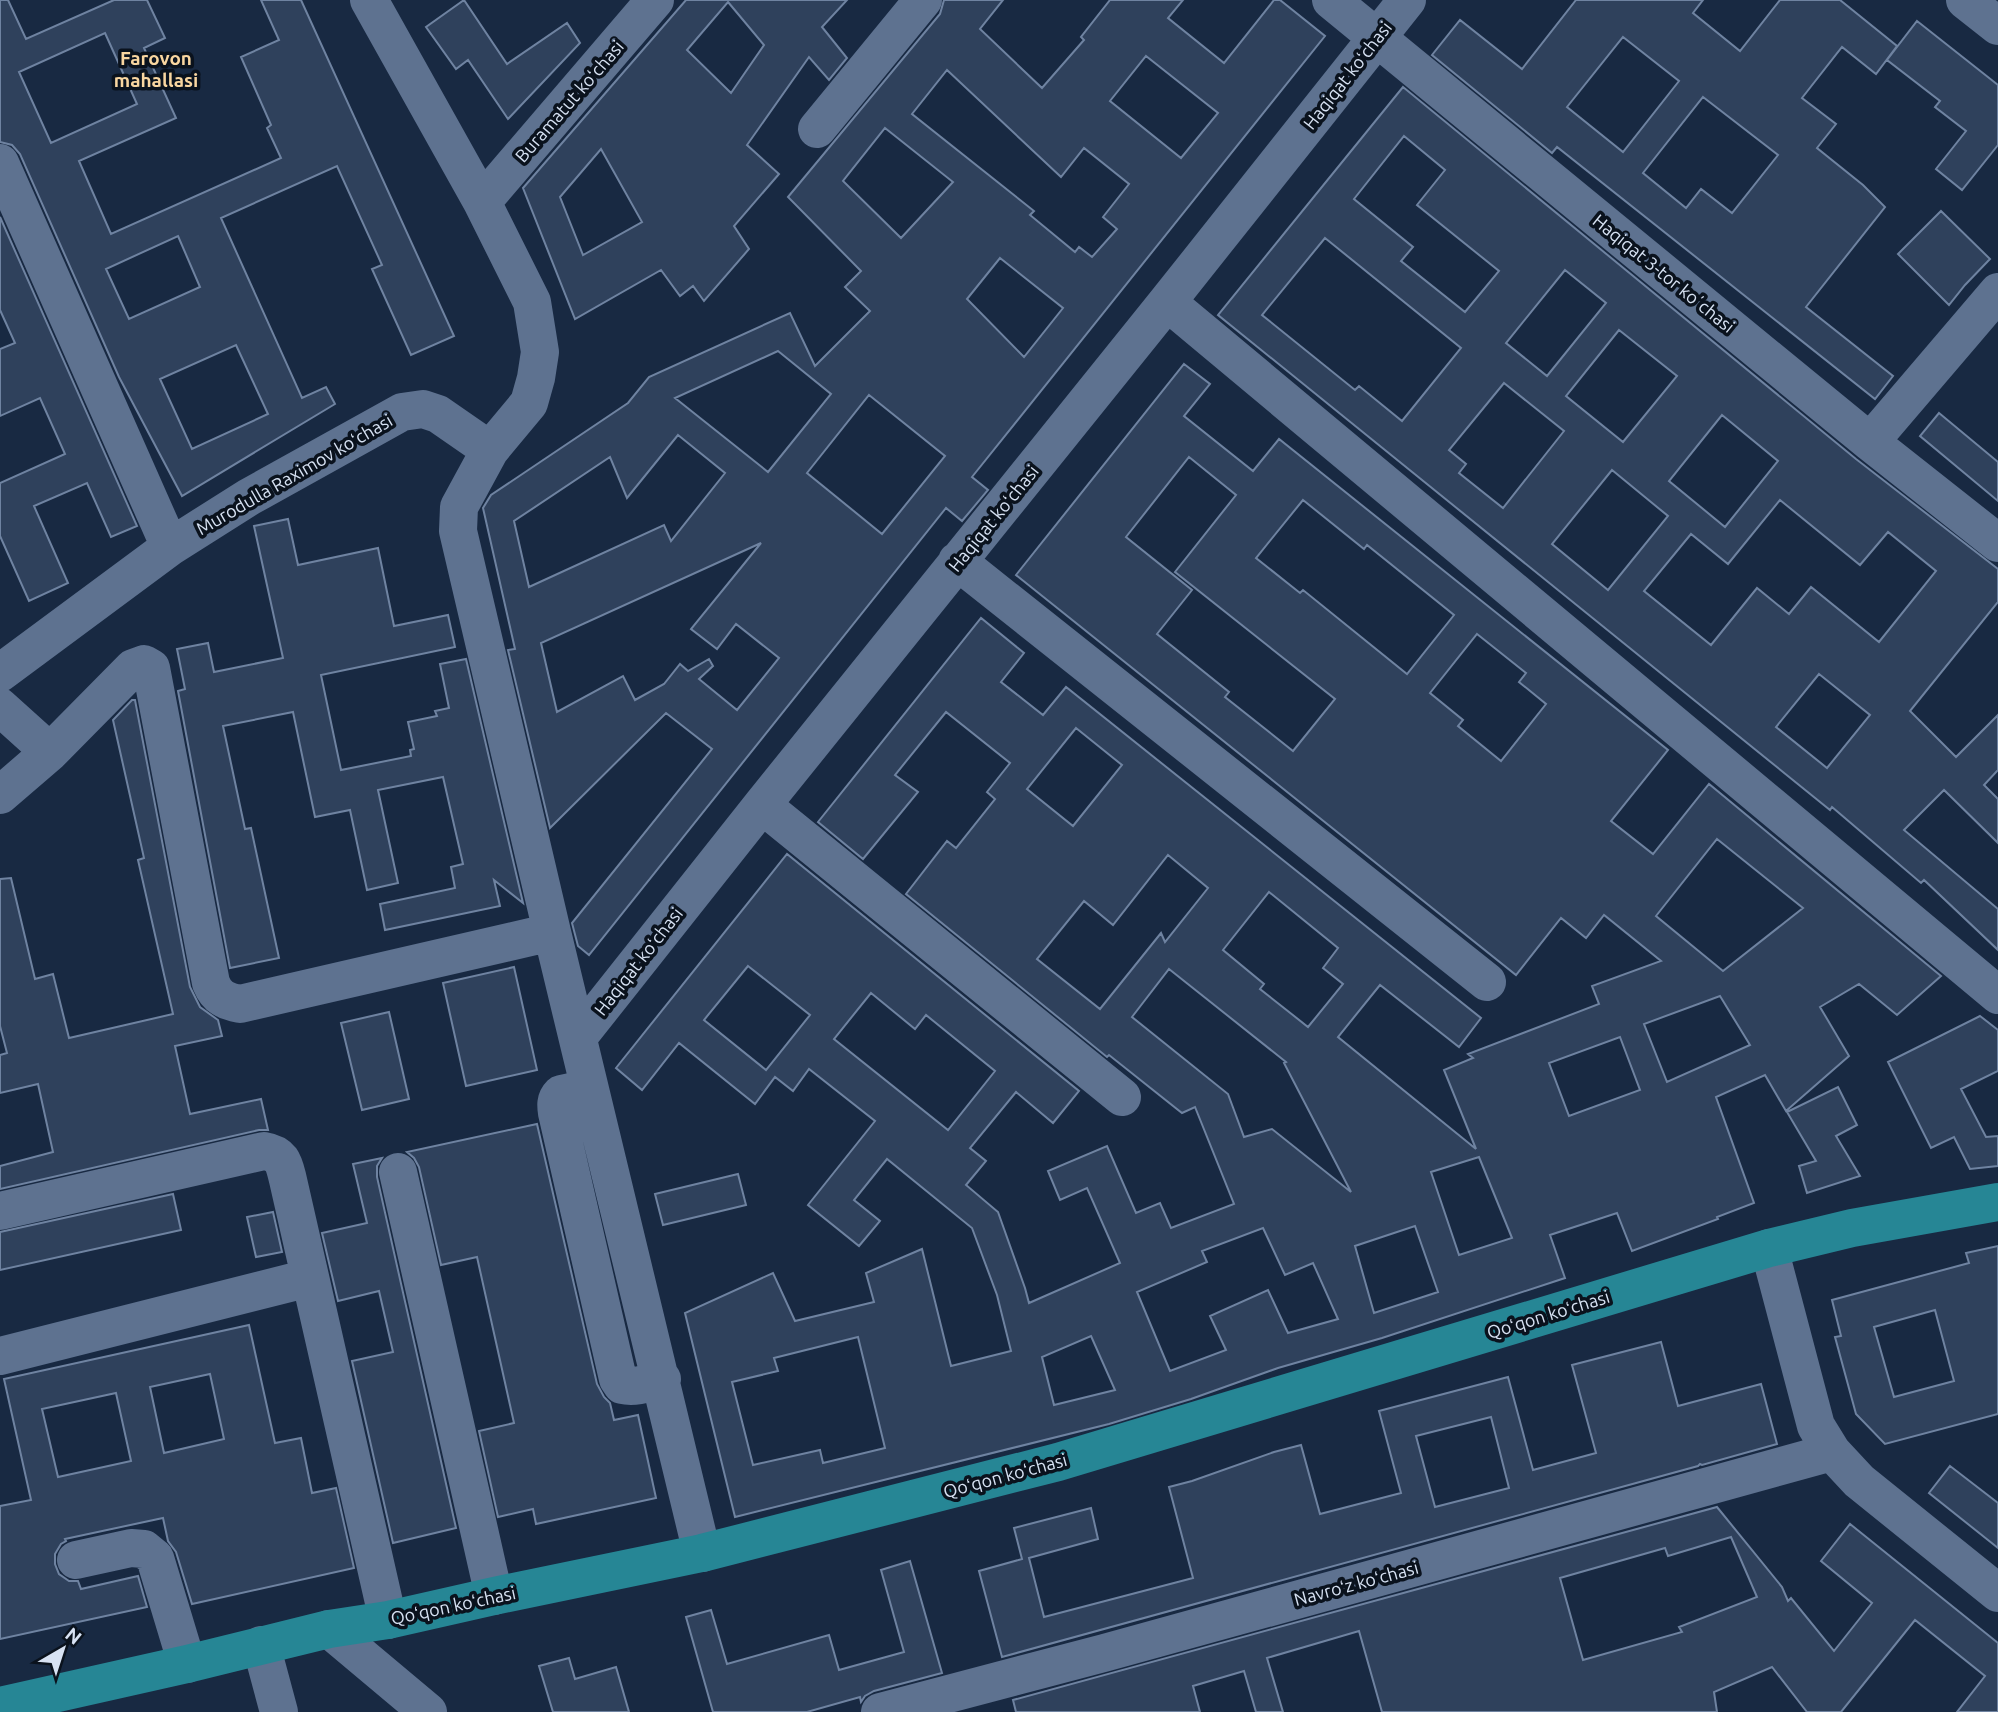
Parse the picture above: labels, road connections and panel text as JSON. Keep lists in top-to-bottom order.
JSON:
{
  "streets": {
    "main road": ["Qoʻqon koʻchasi"],
    "street": [
      "Haqiqat koʻchasi",
      "Buramatut koʻchasi",
      "Haqiqat 3-tor koʼchasi",
      "Murodulla Raximov koʻchasi",
      "Navroʻz koʻchasi"
    ]
  },
  "crossings": [
    ["Haqiqat koʻchasi", "Haqiqat 3-tor koʼchasi"]
  ],
  "districts": ["Farovon mahallasi"],
  "north": "top right"
}
